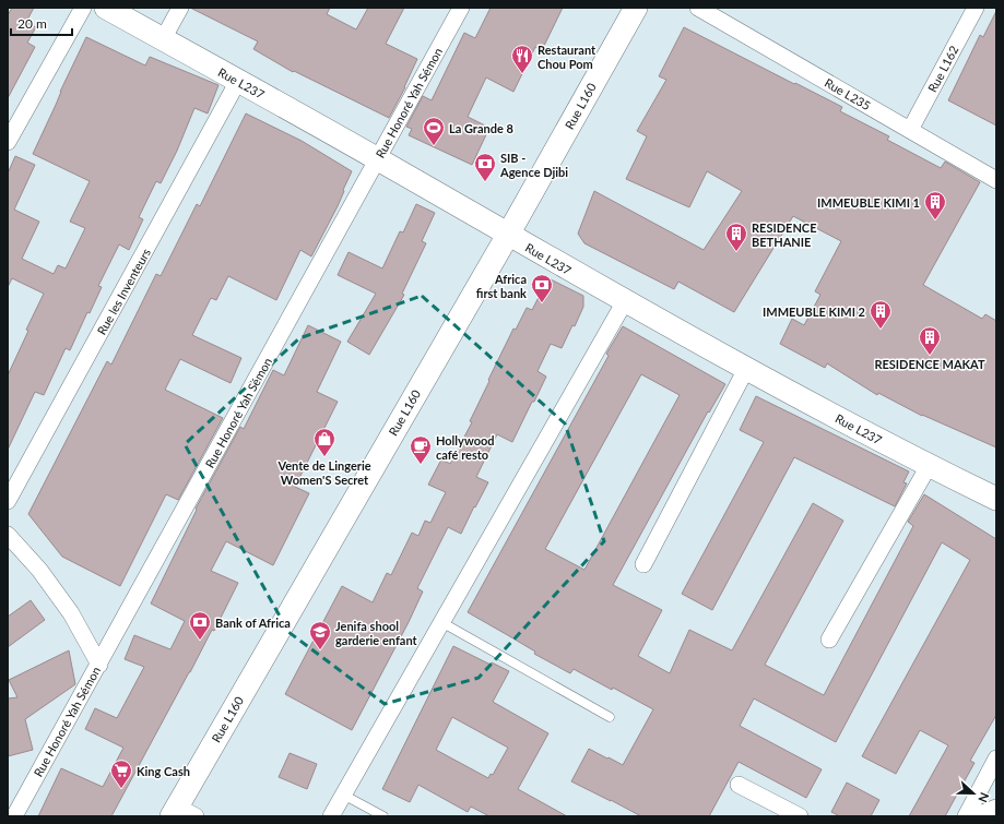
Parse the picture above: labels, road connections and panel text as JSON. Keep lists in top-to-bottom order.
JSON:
{
  "streets": {
    "street": [
      "Rue L162",
      "Rue L237",
      "Rue L235",
      "Rue Honoré Yah Sémon",
      "Rue L160",
      "Rue les Inventeurs"
    ]
  },
  "crossings": [
    ["Rue L162", "Rue L235"],
    ["Rue L237", "Rue Honoré Yah Sémon"],
    ["Rue L237", "Rue L160"],
    ["Rue L237", "Rue les Inventeurs"]
  ],
  "places": {
    "restaurant": ["Restaurant Chou Pom"],
    "sports": ["La Grande 8"],
    "bank": ["SIB - Agence Djibi", "Africa first bank", "Bank of Africa"],
    "building": [
      "IMMEUBLE KIMI 1",
      "RESIDENCE BETHANIE",
      "IMMEUBLE KIMI 2",
      "RESIDENCE MAKAT"
    ],
    "shop": ["Vente de Lingerie Women'S Secret"],
    "cafe": ["Hollywood café resto"],
    "school or university": ["Jenifa shool garderie enfant"],
    "supermarket": ["King Cash"]
  },
  "scale_bar": "20 m",
  "north": "right"
}
